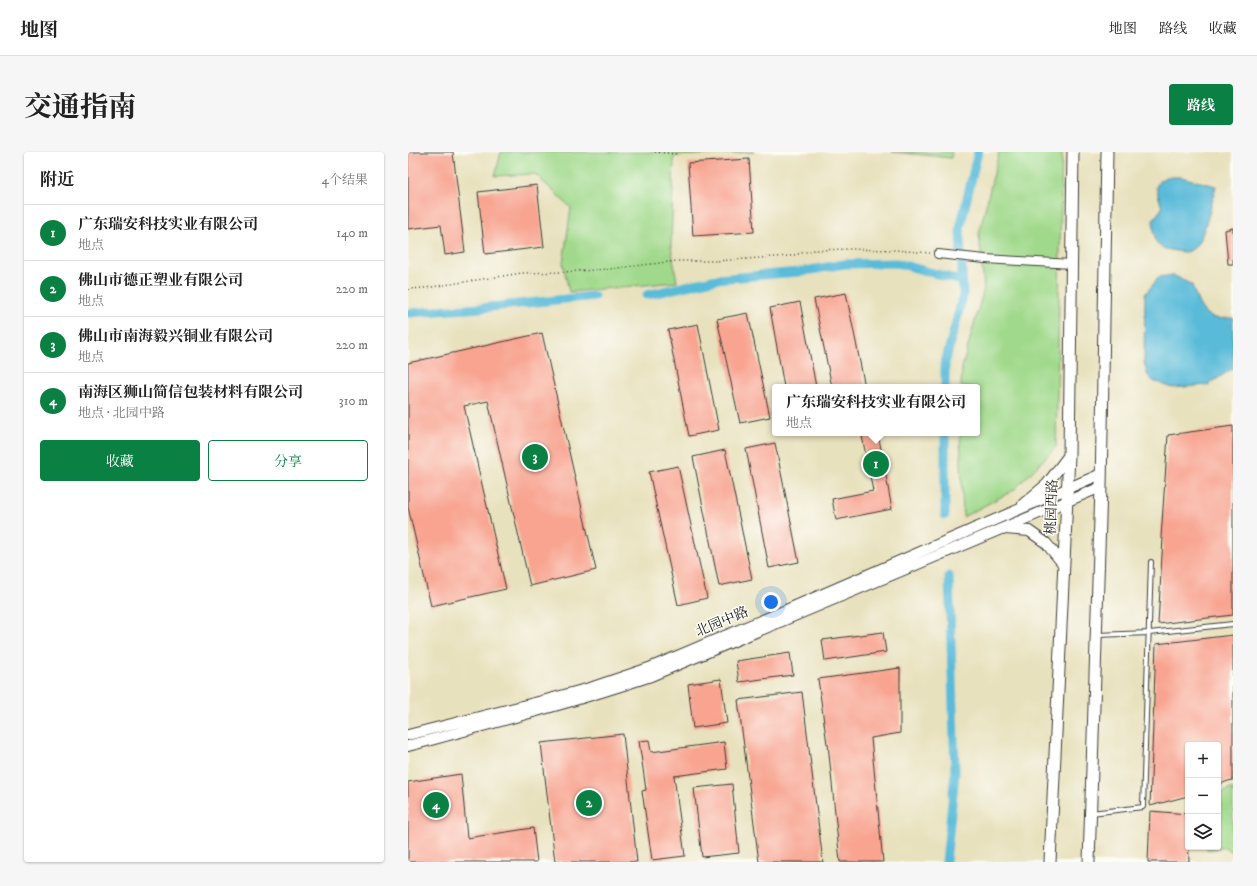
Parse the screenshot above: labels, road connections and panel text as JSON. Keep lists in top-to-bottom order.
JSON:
{
  "streets": {
    "main road": ["桃园西路"],
    "street": ["北园中路"]
  },
  "crossings": [
    ["桃园西路", "北园中路"]
  ],
  "page": {
    "header": "地图",
    "nav": ["地图", "路线", "收藏"],
    "title": "交通指南",
    "buttons": [
      "路线",
      ["收藏", "分享"]
    ],
    "heading": ["附近", "4个结果"],
    "list": [
      {
        "mark": "1",
        "name": "广东瑞安科技实业有限公司",
        "note": "地点",
        "value": "140 m"
      },
      {
        "mark": "2",
        "name": "佛山市德正塑业有限公司",
        "note": "地点",
        "value": "220 m"
      },
      {
        "mark": "3",
        "name": "佛山市南海毅兴铜业有限公司",
        "note": "地点",
        "value": "220 m"
      },
      {
        "mark": "4",
        "name": "南海区狮山简信包装材料有限公司",
        "note": "地点 · 北园中路",
        "value": "310 m"
      }
    ],
    "popup": ["广东瑞安科技实业有限公司", "地点"],
    "pins": [
      "3",
      "1",
      "2",
      "4"
    ],
    "map_buttons": ["+", "−"]
  }
}
